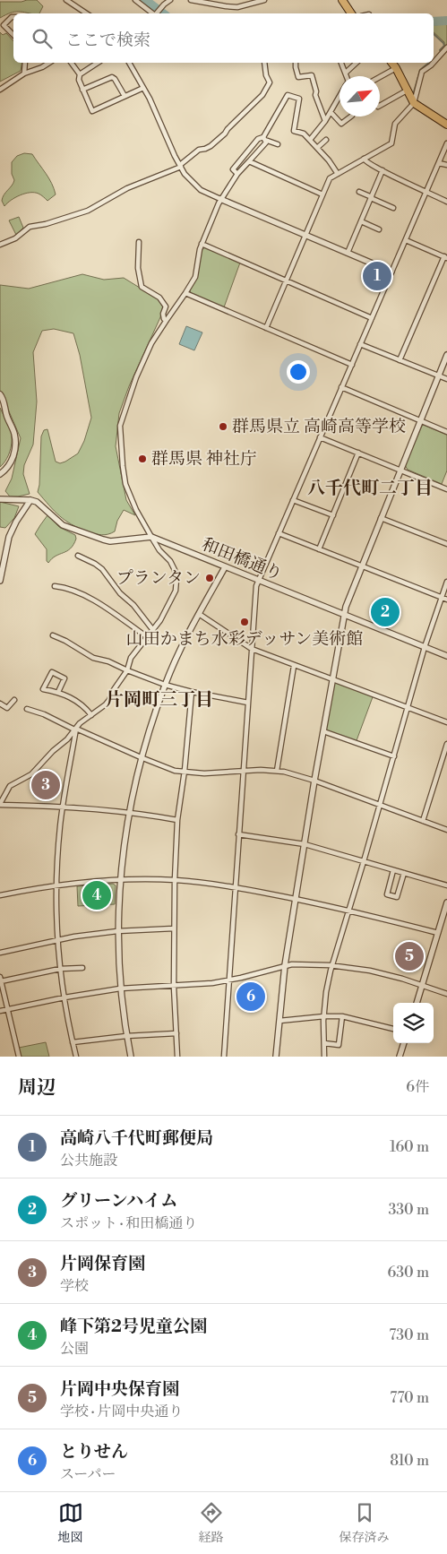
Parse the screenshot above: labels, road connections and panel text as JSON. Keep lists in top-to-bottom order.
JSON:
{
  "streets": {
    "street": ["和田橋通り"]
  },
  "districts": ["八千代町二丁目", "片岡町三丁目"],
  "places": [
    "群馬県立 高崎高等学校",
    "群馬県 神社庁",
    "プランタン",
    "山田かまち水彩デッサン美術館"
  ],
  "north": "top right",
  "page": {
    "search": "ここで検索",
    "pins": [
      "1",
      "2",
      "3",
      "4",
      "5",
      "6"
    ],
    "heading": ["周辺", "6件"],
    "list": [
      {
        "mark": "1",
        "name": "高崎八千代町郵便局",
        "note": "公共施設",
        "value": "160 m"
      },
      {
        "mark": "2",
        "name": "グリーンハイム",
        "note": "スポット · 和田橋通り",
        "value": "330 m"
      },
      {
        "mark": "3",
        "name": "片岡保育園",
        "note": "学校",
        "value": "630 m"
      },
      {
        "mark": "4",
        "name": "峰下第2号児童公園",
        "note": "公園",
        "value": "730 m"
      },
      {
        "mark": "5",
        "name": "片岡中央保育園",
        "note": "学校 · 片岡中央通り",
        "value": "770 m"
      },
      {
        "mark": "6",
        "name": "とりせん",
        "note": "スーパー",
        "value": "810 m"
      }
    ],
    "nav": ["地図", "経路", "保存済み"]
  }
}
